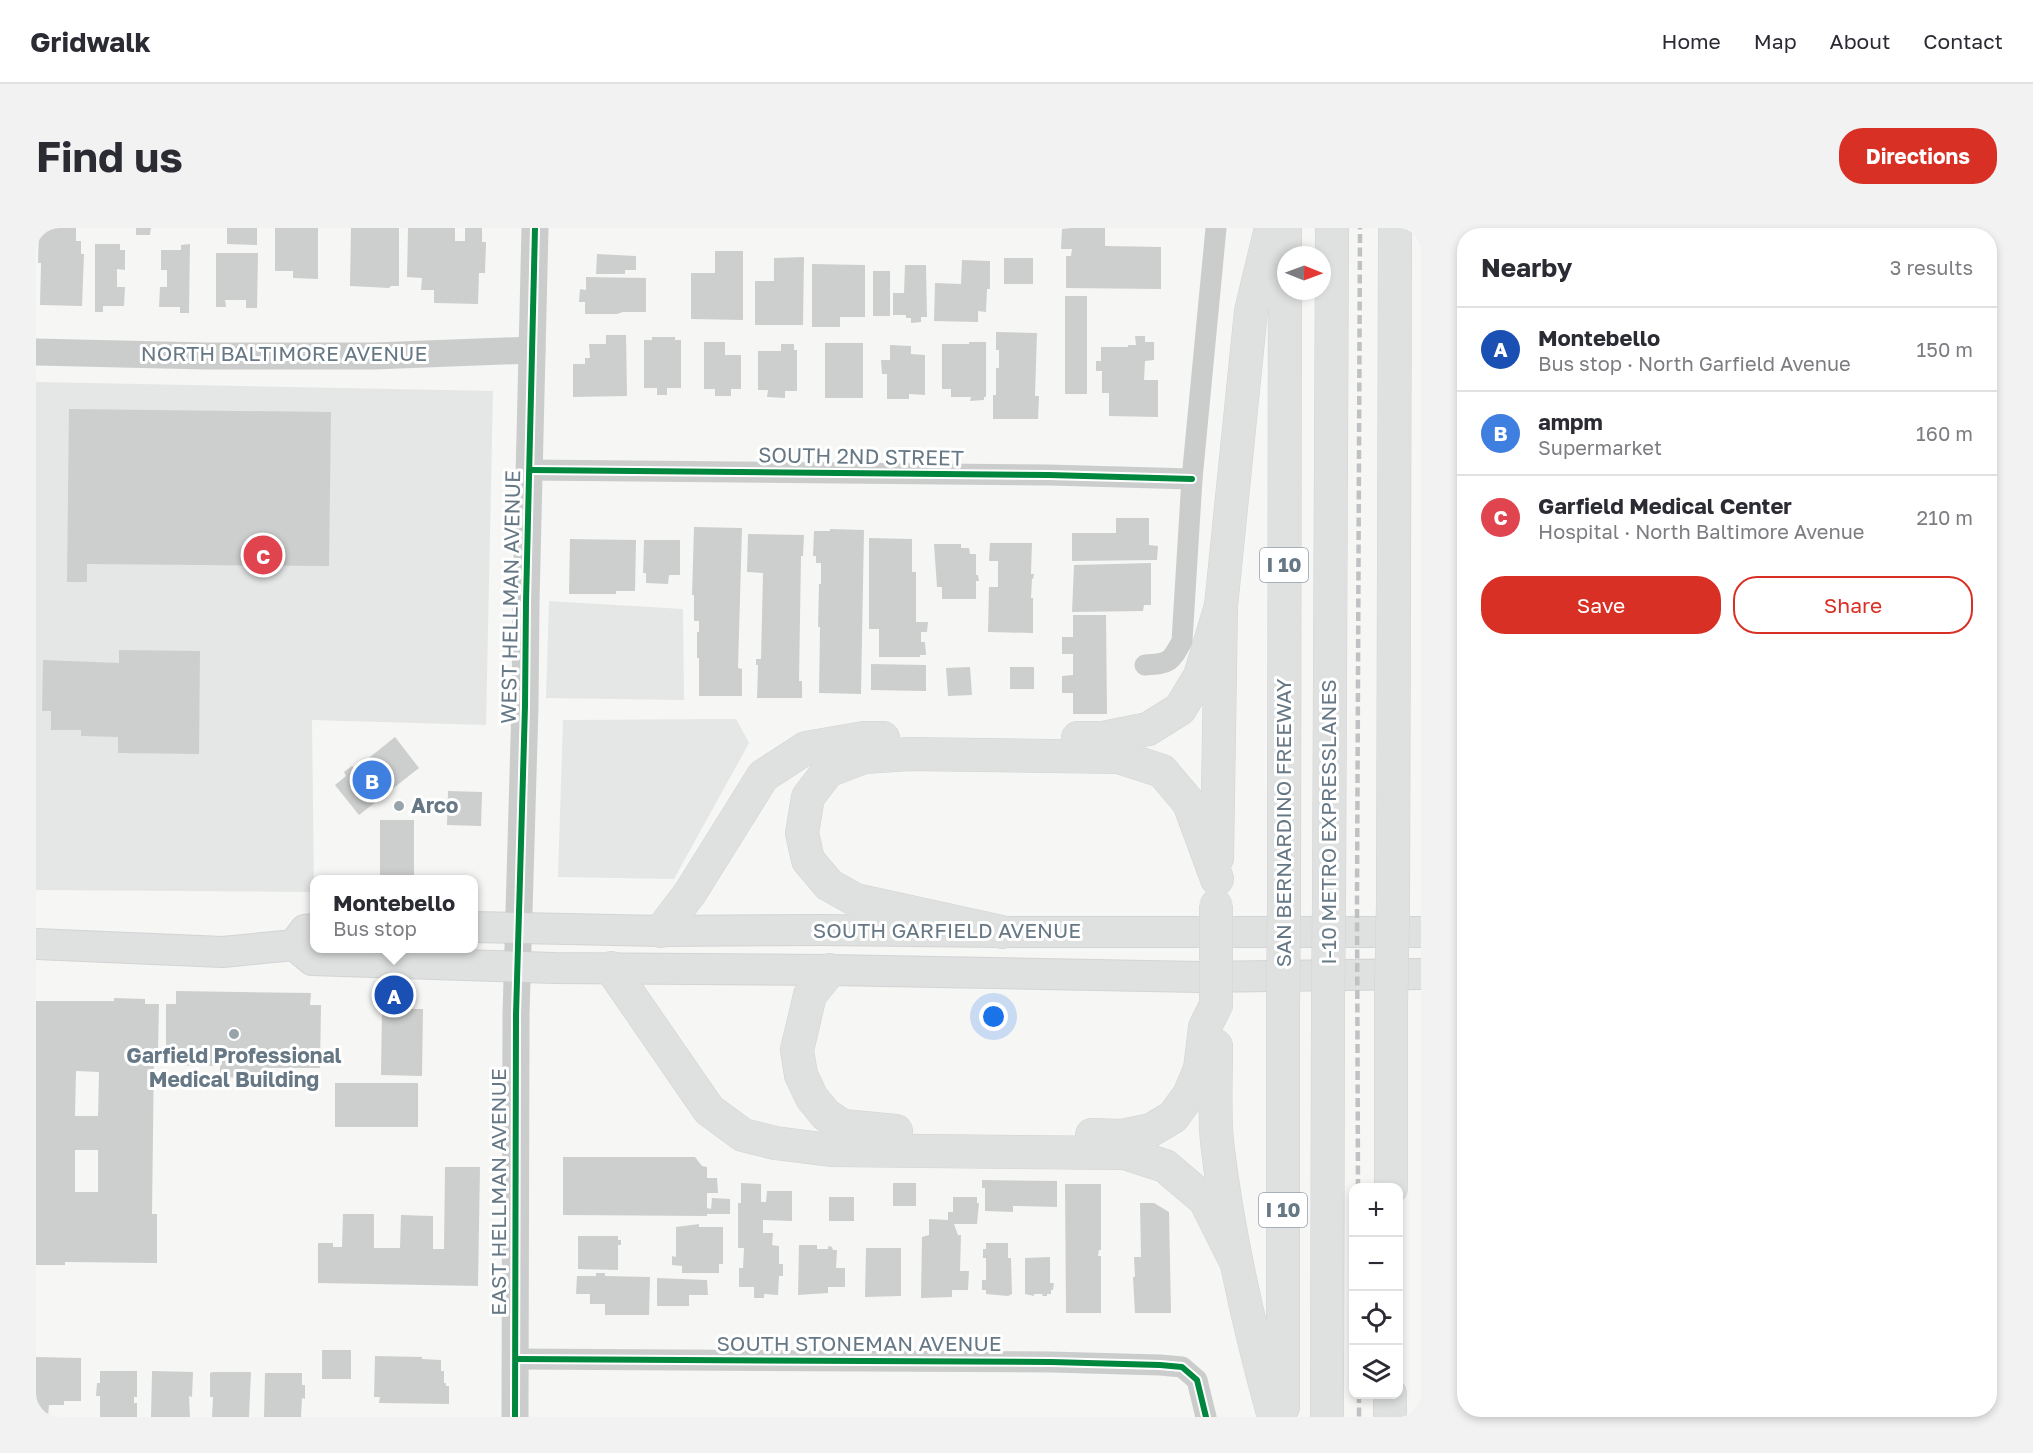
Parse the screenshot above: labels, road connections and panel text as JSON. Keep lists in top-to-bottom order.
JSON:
{
  "streets": {
    "highway": ["I 10", "I-10 METRO EXPRESSLANES", "SAN BERNARDINO FREEWAY"],
    "main road": ["SOUTH GARFIELD AVENUE"],
    "street": [
      "NORTH BALTIMORE AVENUE",
      "SOUTH 2ND STREET",
      "WEST HELLMAN AVENUE",
      "EAST HELLMAN AVENUE",
      "SOUTH STONEMAN AVENUE"
    ]
  },
  "crossings": [
    ["NORTH BALTIMORE AVENUE", "WEST HELLMAN AVENUE"],
    ["SOUTH 2ND STREET", "WEST HELLMAN AVENUE"],
    ["WEST HELLMAN AVENUE", "SOUTH GARFIELD AVENUE"],
    ["WEST HELLMAN AVENUE", "EAST HELLMAN AVENUE"],
    ["SOUTH GARFIELD AVENUE", "EAST HELLMAN AVENUE"],
    ["EAST HELLMAN AVENUE", "SOUTH STONEMAN AVENUE"]
  ],
  "places": ["Arco", "Garfield Professional Medical Building"],
  "north": "right",
  "page": {
    "header": "Gridwalk",
    "nav": [
      "Home",
      "Map",
      "About",
      "Contact"
    ],
    "buttons": [
      "Directions",
      ["Save", "Share"]
    ],
    "title": "Find us",
    "heading": ["Nearby", "3 results"],
    "list": [
      {
        "mark": "A",
        "name": "Montebello",
        "note": "Bus stop · North Garfield Avenue",
        "value": "150 m"
      },
      {
        "mark": "B",
        "name": "ampm",
        "note": "Supermarket",
        "value": "160 m"
      },
      {
        "mark": "C",
        "name": "Garfield Medical Center",
        "note": "Hospital · North Baltimore Avenue",
        "value": "210 m"
      }
    ],
    "pins": ["C", "B", "A"],
    "popup": ["Montebello", "Bus stop"],
    "map_buttons": ["+", "−"]
  }
}
